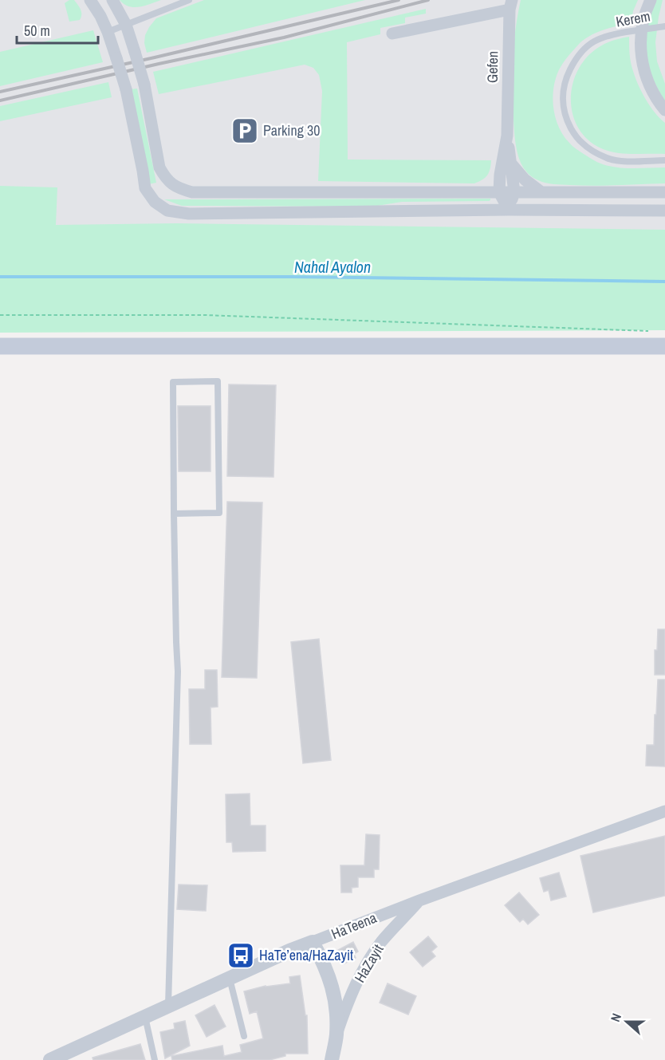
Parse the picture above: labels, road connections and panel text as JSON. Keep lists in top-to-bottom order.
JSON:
{
  "streets": {
    "street": ["Gefen", "HaTeena", "HaZayit"],
    "lane": ["Kerem"]
  },
  "crossings": [
    ["HaTeena", "HaZayit"]
  ],
  "water": ["Nahal Ayalon"],
  "places": {
    "parking": ["Parking 30"],
    "bus stop": ["HaTe’ena/HaZayit"]
  },
  "scale_bar": "50 m",
  "north": "left"
}
